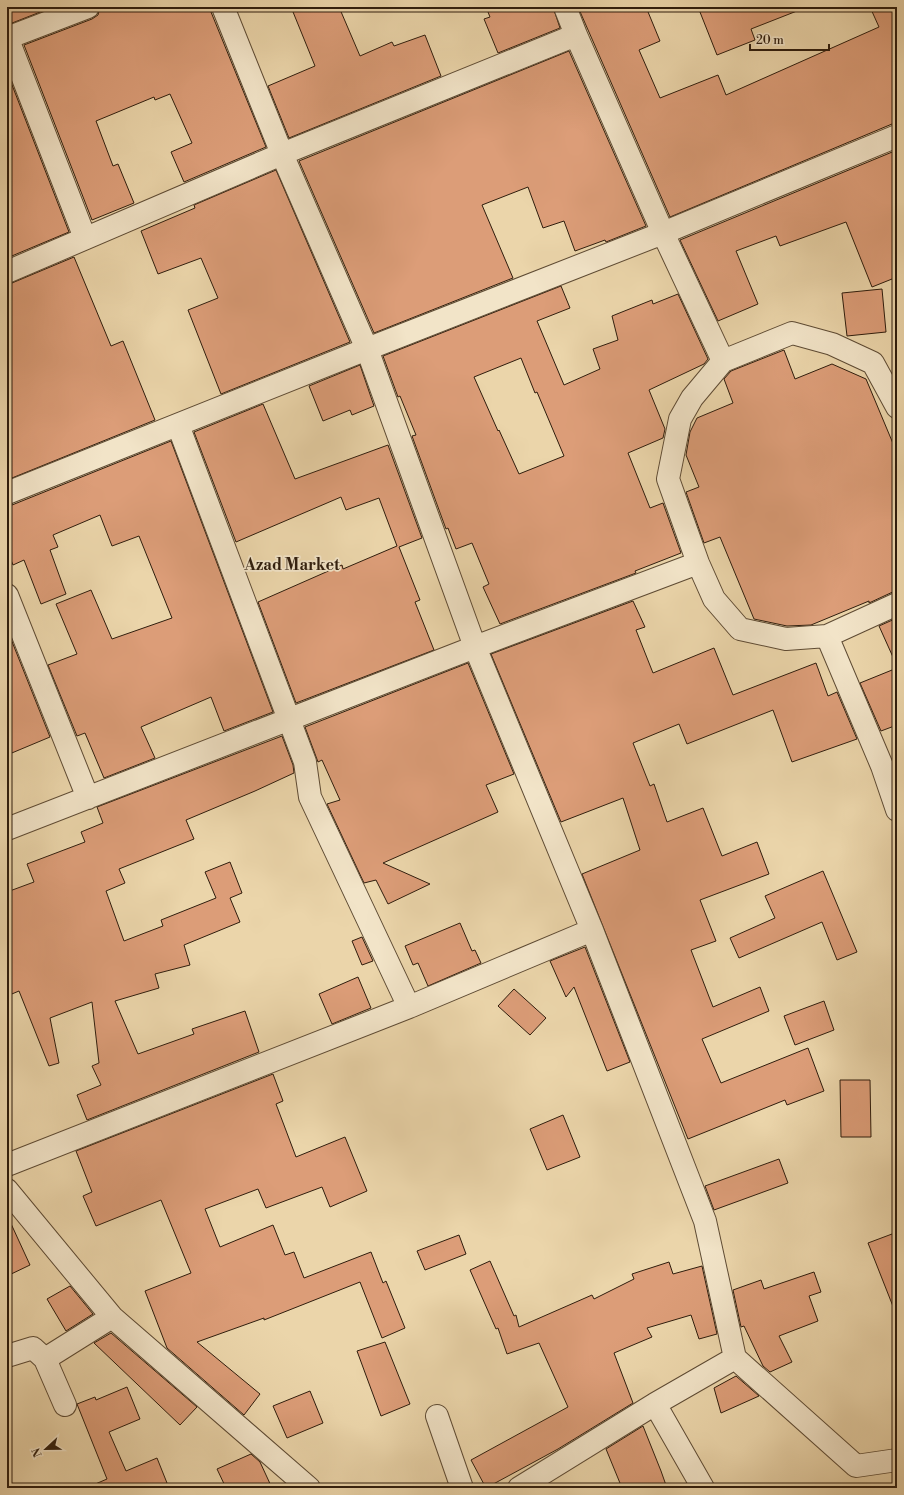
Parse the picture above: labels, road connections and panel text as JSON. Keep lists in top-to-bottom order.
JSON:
{
  "districts": ["Azad Market"],
  "scale_bar": "20 m",
  "north": "left"
}
